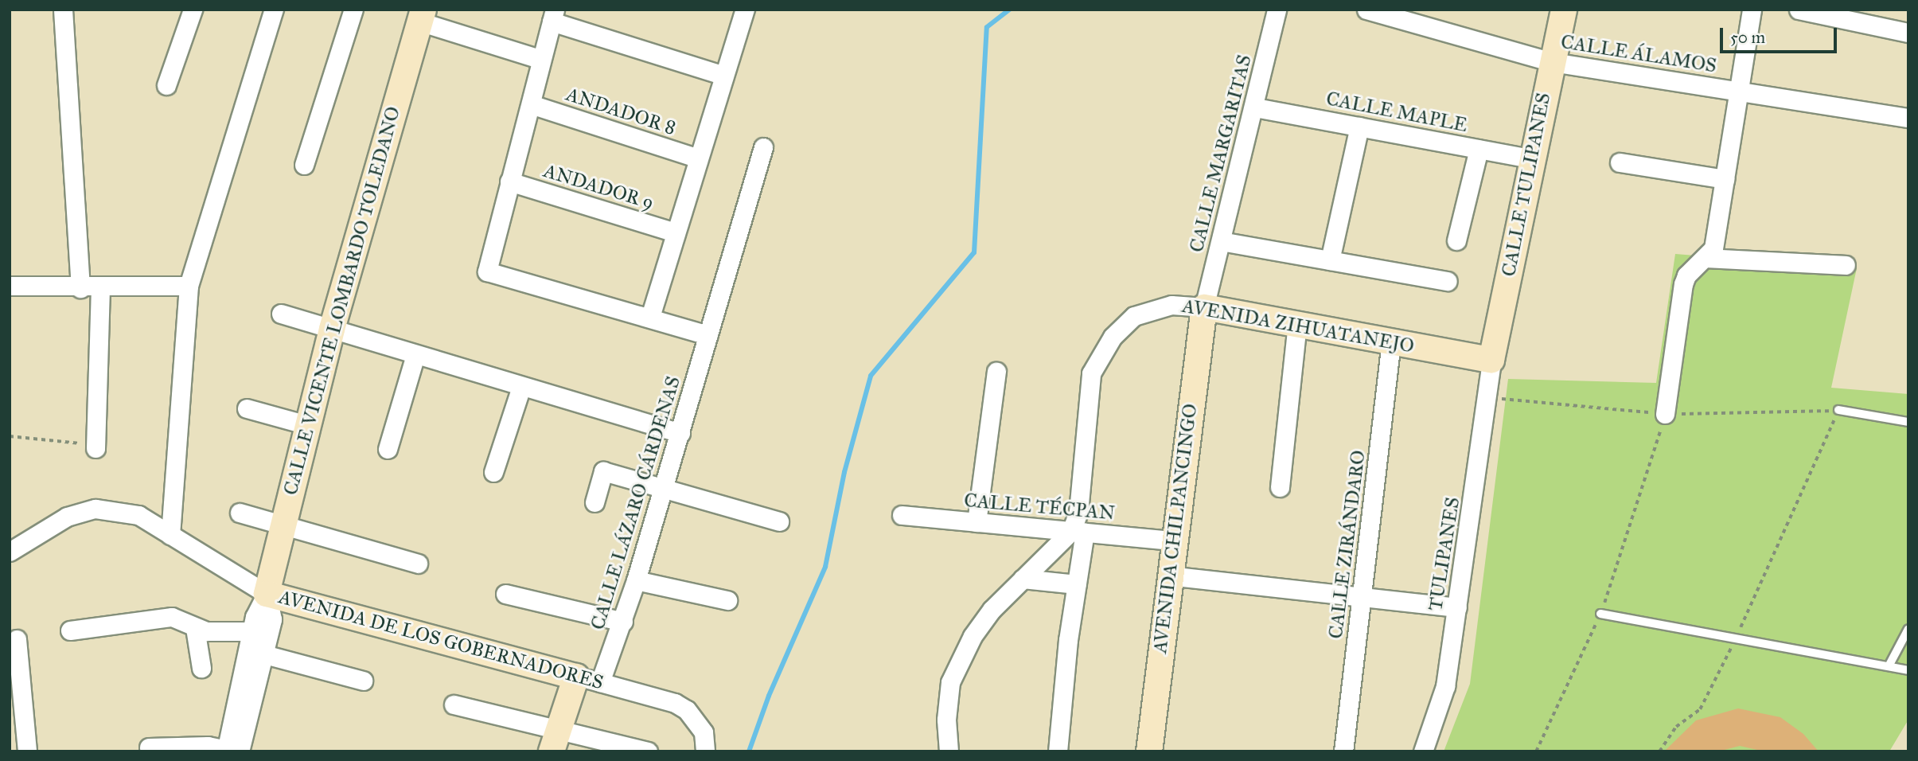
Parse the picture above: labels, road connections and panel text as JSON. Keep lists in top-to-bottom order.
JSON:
{
  "streets": {
    "street": [
      "CALLE ÁLAMOS",
      "ANDADOR 8",
      "CALLE MAPLE",
      "CALLE MARGARITAS",
      "CALLE TULIPANES",
      "ANDADOR 9",
      "CALLE VICENTE LOMBARDO TOLEDANO",
      "AVENIDA ZIHUATANEJO",
      "CALLE LÁZARO CÁRDENAS",
      "CALLE TÉCPAN",
      "AVENIDA CHILPANCINGO",
      "CALLE ZIRÁNDARO",
      "TULIPANES",
      "AVENIDA DE LOS GOBERNADORES"
    ]
  },
  "crossings": [
    ["CALLE ÁLAMOS", "CALLE TULIPANES"],
    ["CALLE MAPLE", "CALLE MARGARITAS"],
    ["CALLE MAPLE", "CALLE TULIPANES"],
    ["CALLE MARGARITAS", "AVENIDA ZIHUATANEJO"],
    ["CALLE MARGARITAS", "AVENIDA CHILPANCINGO"],
    ["CALLE TULIPANES", "AVENIDA ZIHUATANEJO"],
    ["CALLE TULIPANES", "TULIPANES"],
    ["CALLE VICENTE LOMBARDO TOLEDANO", "AVENIDA DE LOS GOBERNADORES"],
    ["AVENIDA ZIHUATANEJO", "CALLE TÉCPAN"],
    ["AVENIDA ZIHUATANEJO", "AVENIDA CHILPANCINGO"],
    ["AVENIDA ZIHUATANEJO", "CALLE ZIRÁNDARO"],
    ["AVENIDA ZIHUATANEJO", "TULIPANES"],
    ["CALLE LÁZARO CÁRDENAS", "AVENIDA DE LOS GOBERNADORES"],
    ["CALLE TÉCPAN", "AVENIDA CHILPANCINGO"]
  ],
  "scale_bar": "50 m"
}
